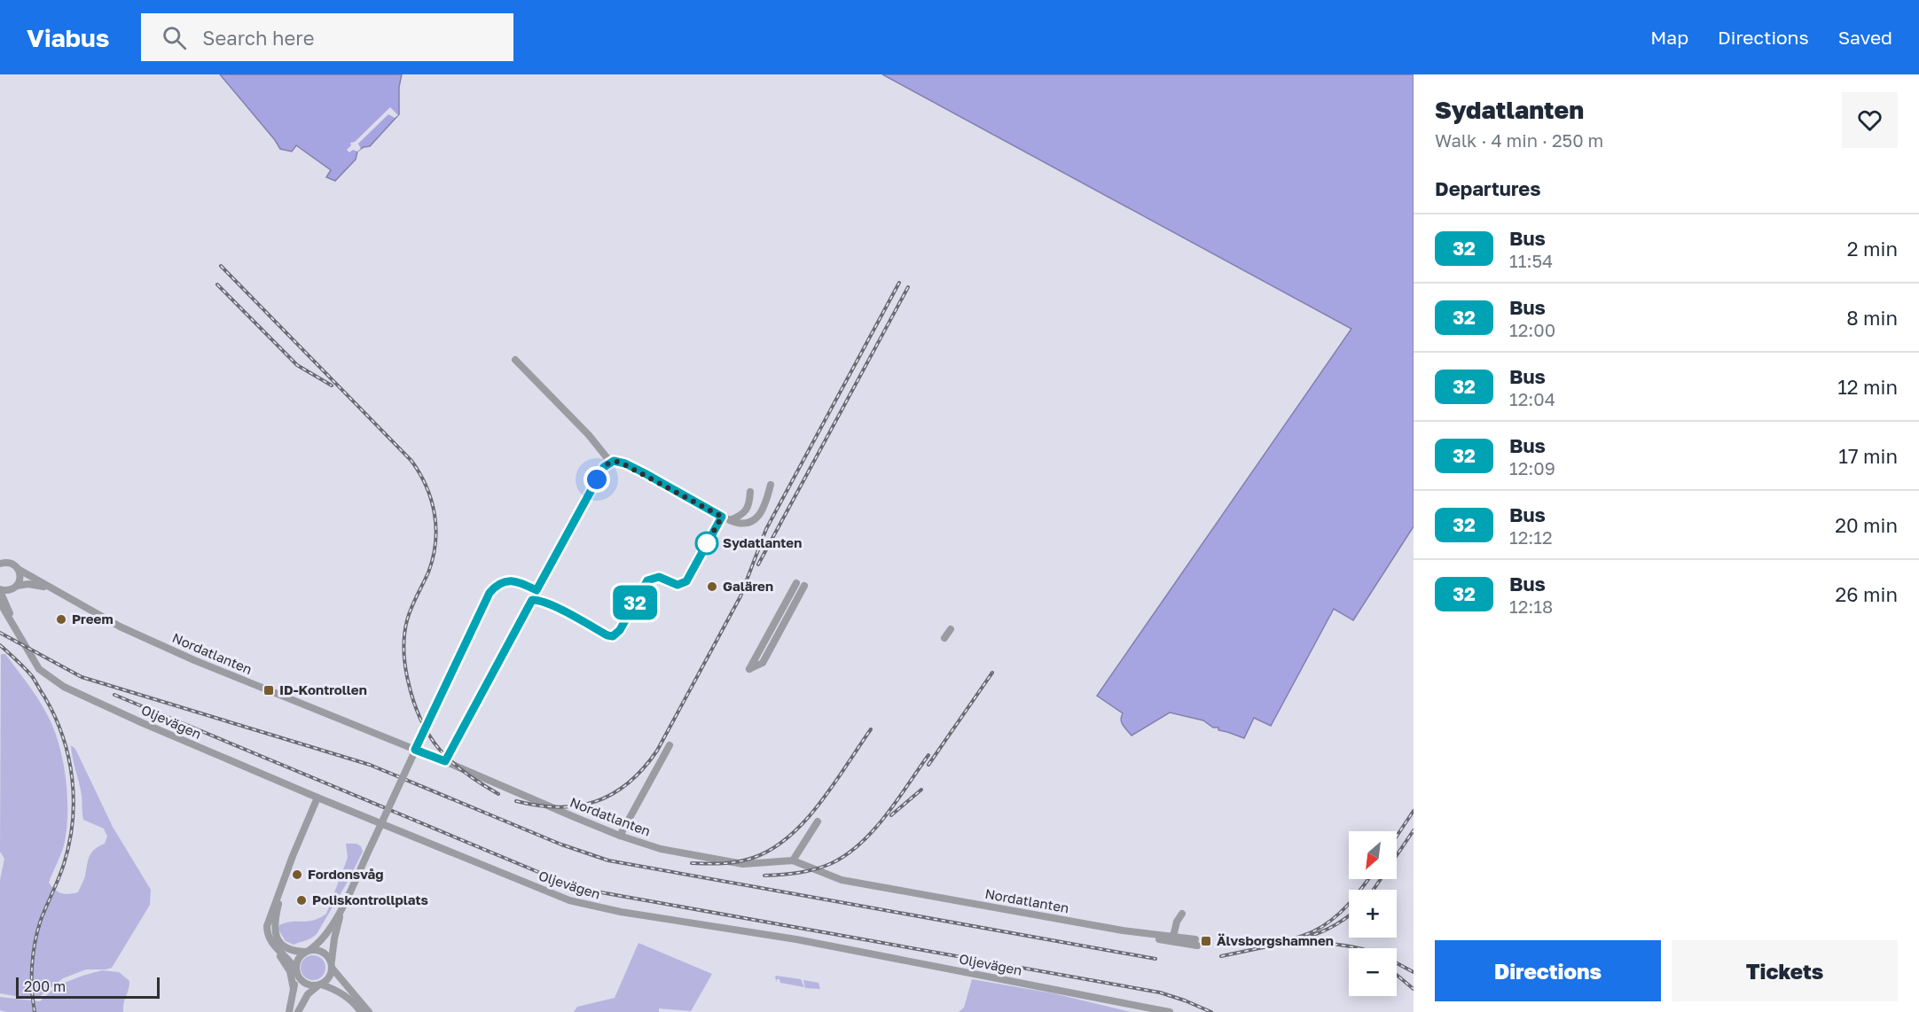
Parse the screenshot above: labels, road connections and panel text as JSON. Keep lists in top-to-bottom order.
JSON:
{
  "streets": {
    "street": ["Nordatlanten", "Oljevägen"]
  },
  "crossings": [
    ["Nordatlanten", "Oljevägen"]
  ],
  "places": {
    "other": [
      "Sydatlanten",
      "Galären",
      "Preem",
      "Fordonsvåg",
      "Poliskontrollplats"
    ],
    "transit": ["ID-Kontrollen", "Älvsborgshamnen"]
  },
  "lines": ["bus line 32"],
  "scale_bar": "200 m",
  "north": "bottom left",
  "page": {
    "header": "Viabus",
    "search": "Search here",
    "nav": ["Map", "Directions", "Saved"],
    "on_map": "32",
    "heading": [
      ["Sydatlanten", "Walk · 4 min · 250 m"],
      "Departures"
    ],
    "list": [
      {
        "mark": "32",
        "name": "Bus",
        "note": "11:54",
        "value": "2 min"
      },
      {
        "mark": "32",
        "name": "Bus",
        "note": "12:00",
        "value": "8 min"
      },
      {
        "mark": "32",
        "name": "Bus",
        "note": "12:04",
        "value": "12 min"
      },
      {
        "mark": "32",
        "name": "Bus",
        "note": "12:09",
        "value": "17 min"
      },
      {
        "mark": "32",
        "name": "Bus",
        "note": "12:12",
        "value": "20 min"
      },
      {
        "mark": "32",
        "name": "Bus",
        "note": "12:18",
        "value": "26 min"
      }
    ],
    "map_buttons": ["+", "−"],
    "buttons": ["Directions", "Tickets"],
    "scale": "200 m"
  }
}
